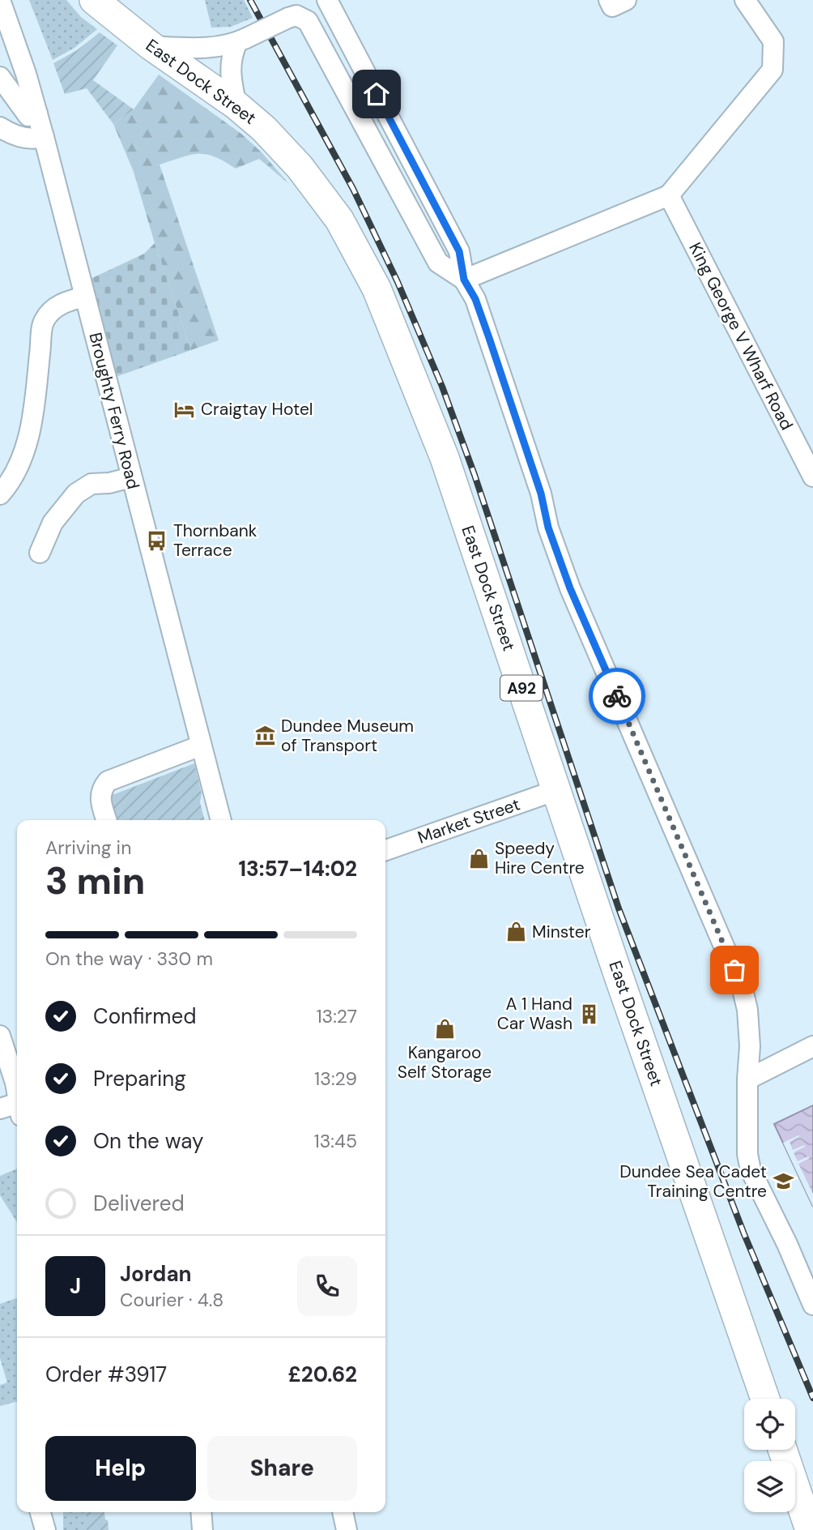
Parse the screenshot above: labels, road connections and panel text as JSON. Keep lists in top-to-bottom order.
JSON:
{
  "streets": {
    "highway": ["East Dock Street", "A92"],
    "street": ["King George V Wharf Road", "Broughty Ferry Road", "Market Street"]
  },
  "crossings": [
    ["East Dock Street", "Market Street"]
  ],
  "places": {
    "hotel": ["Craigtay Hotel"],
    "bus stop": ["Thornbank Terrace"],
    "museum": ["Dundee Museum of Transport"],
    "shop": ["Speedy Hire Centre", "Minster", "Kangaroo Self Storage"],
    "building": ["A 1 Hand Car Wash"],
    "school or university": ["Dundee Sea Cadet Training Centre"]
  },
  "page": {
    "heading": ["3 min", "Arriving in", "13:57–14:02"],
    "panel": [
      "Jordan",
      "Courier · 4.8",
      "Order #3917",
      "£20.62"
    ],
    "bar": "On the way · 330 m",
    "list": [
      ["Confirmed", "13:27"],
      ["Preparing", "13:29"],
      ["On the way", "13:45"],
      "Delivered"
    ],
    "round": "J",
    "buttons": ["Help", "Share"]
  }
}
